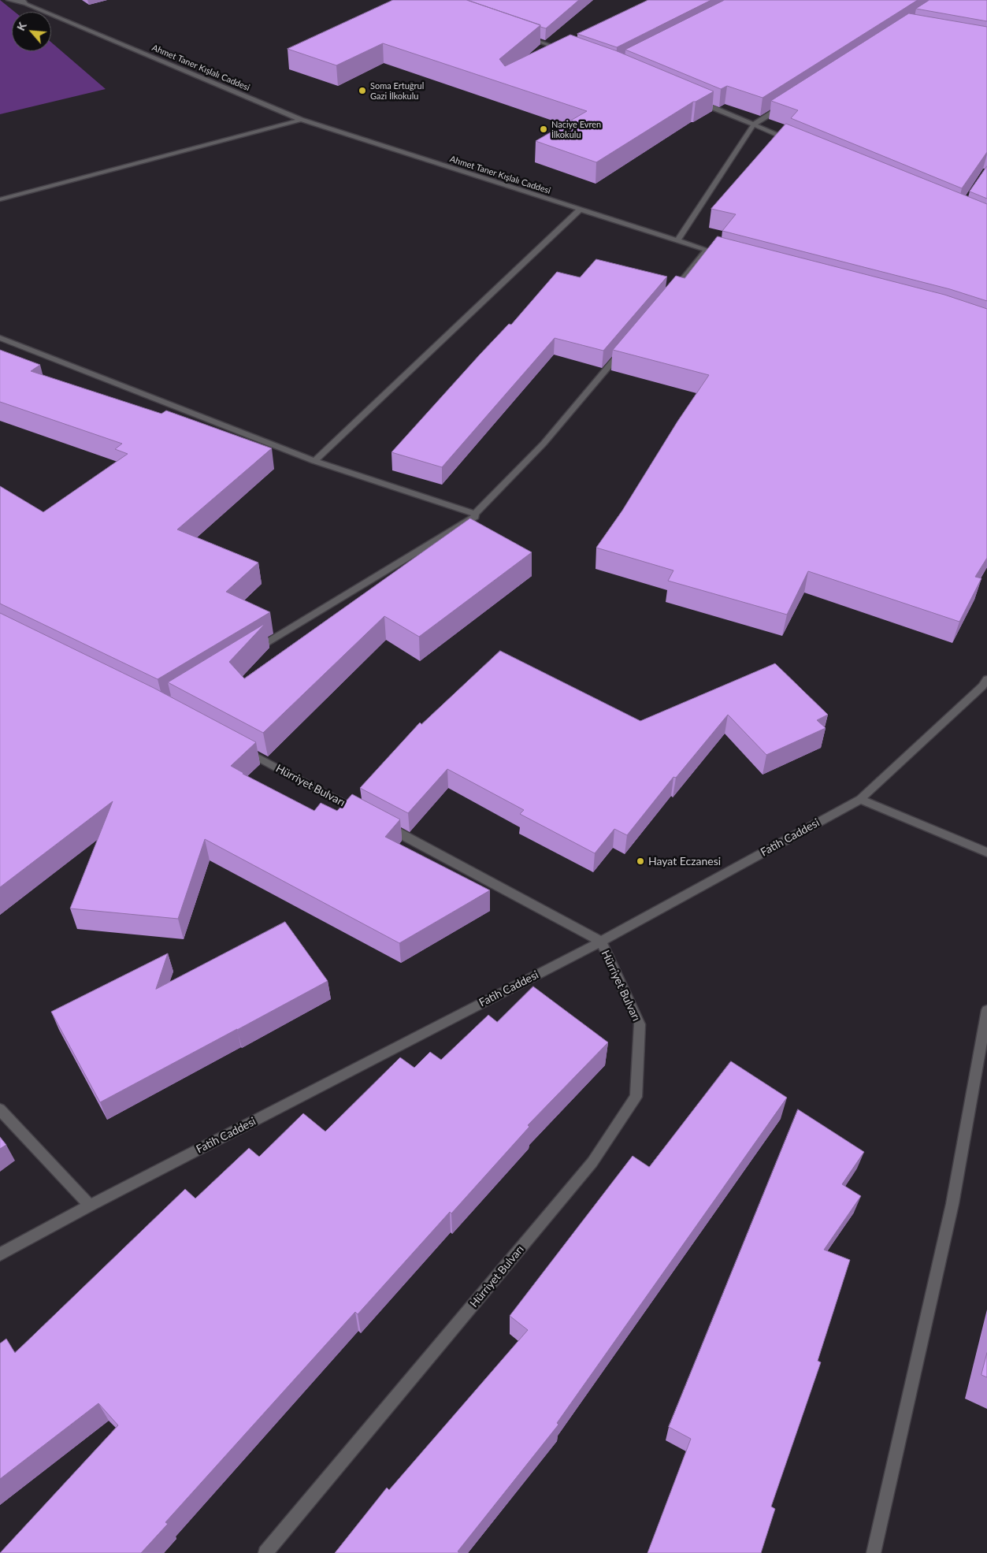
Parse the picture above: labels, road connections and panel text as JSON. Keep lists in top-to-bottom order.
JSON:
{
  "streets": {
    "street": ["Ahmet Taner Kışlalı Caddesi", "Hürriyet Bulvarı", "Fatih Caddesi"]
  },
  "crossings": [
    ["Hürriyet Bulvarı", "Fatih Caddesi"]
  ],
  "places": ["Soma Ertuğrul Gazi İlkokulu", "Naciye Evren İlkokulu", "Hayat Eczanesi"],
  "north": "top left"
}
